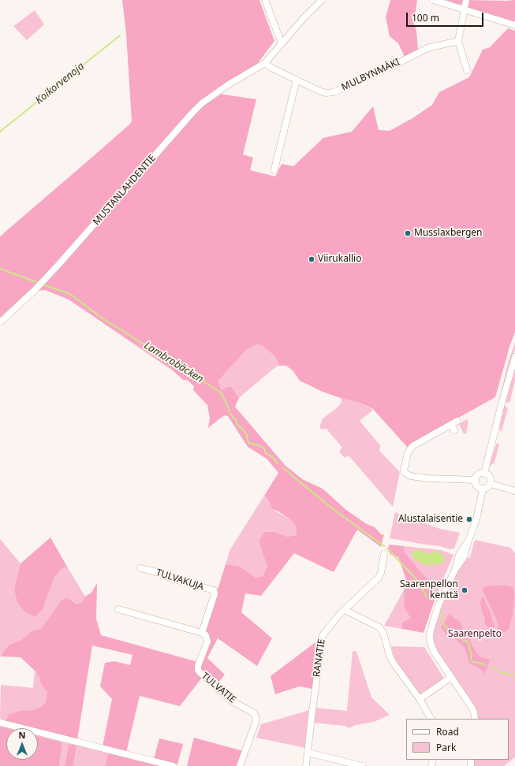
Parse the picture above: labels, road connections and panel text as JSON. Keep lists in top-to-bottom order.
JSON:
{
  "streets": {
    "street": [
      "MULBYNMÄKI",
      "MUSTANLAHDENTIE",
      "TULVAKUJA",
      "RANATIE",
      "TULVATIE"
    ]
  },
  "crossings": [
    ["MULBYNMÄKI", "MUSTANLAHDENTIE"],
    ["TULVAKUJA", "TULVATIE"]
  ],
  "water": ["Koikorvenoja", "Lambrobäcken"],
  "parks": ["Saarenpelto"],
  "places": [
    "Musslaxbergen",
    "Viirukallio",
    "Alustalaisentie",
    "Saarenpellon kenttä"
  ],
  "legend": ["Road", "Park"],
  "scale_bar": "100 m",
  "north": "top"
}
